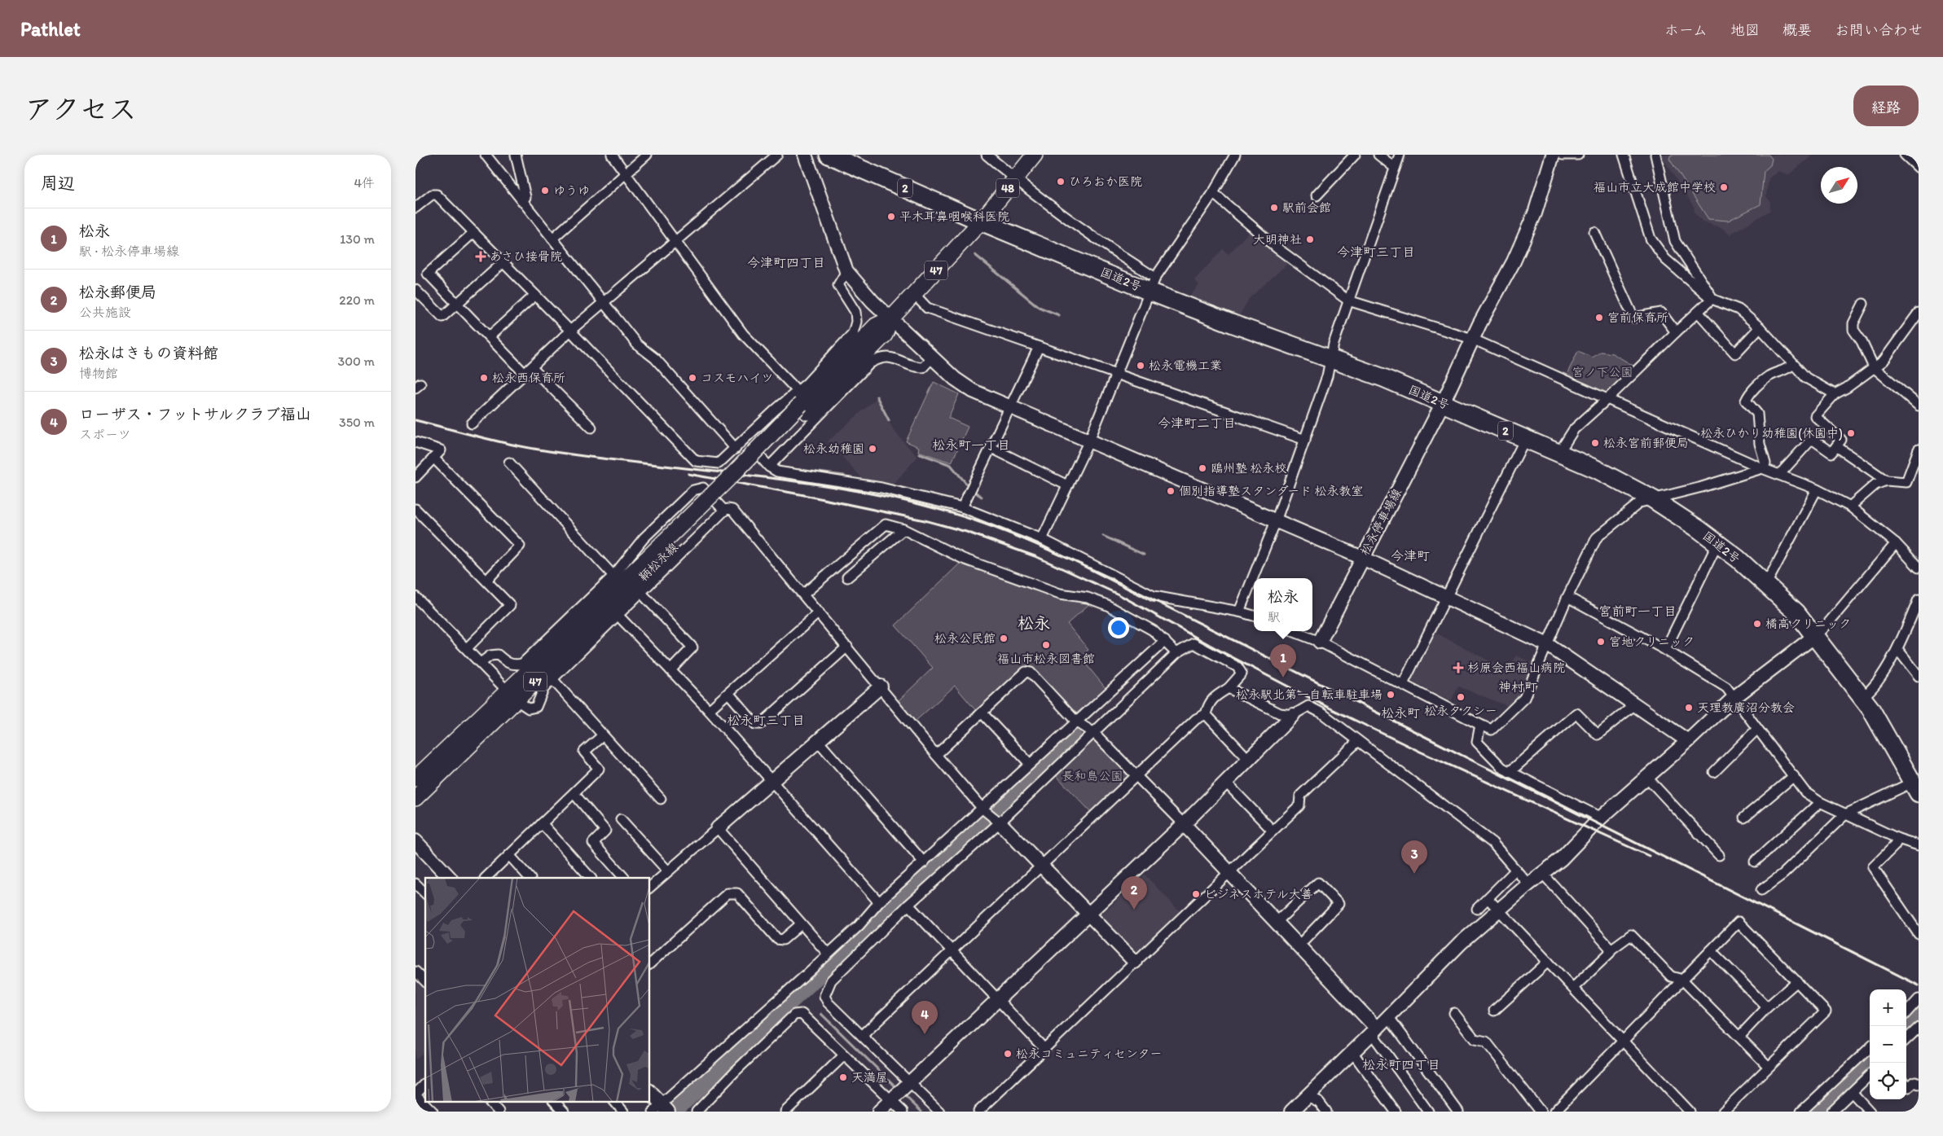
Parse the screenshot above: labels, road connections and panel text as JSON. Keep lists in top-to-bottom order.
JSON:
{
  "streets": {
    "highway": ["2", "国道2号"],
    "main road": ["48", "47", "鞆松永線"],
    "street": ["松永停車場線"]
  },
  "crossings": [
    ["48", "国道2号"],
    ["48", "鞆松永線"],
    ["国道2号", "松永停車場線"],
    ["国道2号", "鞆松永線"]
  ],
  "districts": [
    "今津町三丁目",
    "今津町四丁目",
    "今津町二丁目",
    "松永町一丁目",
    "今津町",
    "宮前町一丁目",
    "松永",
    "神村町",
    "松永町",
    "松永町三丁目",
    "松永町四丁目"
  ],
  "parks": ["宮ノ下公園", "長和島公園"],
  "places": {
    "other": [
      "ひろおか医院",
      "福山市立大成館中学校",
      "ゆうゆ",
      "駅前会館",
      "平木耳鼻咽喉科医院",
      "大明神社",
      "宮前保育所",
      "松永電機工業",
      "松永西保育所",
      "コスモハイツ",
      "松永ひかり幼稚園(休園中)",
      "松永宮前郵便局",
      "松永幼稚園",
      "鴎州塾 松永校",
      "個別指導塾スタンダード 松永教室",
      "橘高クリニック",
      "松永公民館",
      "宮地クリニック",
      "福山市松永図書館",
      "松永駅北第一自転車駐車場",
      "松永タクシー",
      "天理教廣沼分教会",
      "ビジネスホテル大善",
      "松永コミュニティセンター",
      "天満屋"
    ],
    "health": ["あさひ接骨院", "杉原会西福山病院"]
  },
  "north": "top right",
  "page": {
    "header": "Pathlet",
    "nav": [
      "ホーム",
      "地図",
      "概要",
      "お問い合わせ"
    ],
    "title": "アクセス",
    "buttons": "経路",
    "heading": ["周辺", "4件"],
    "list": [
      {
        "mark": "1",
        "name": "松永",
        "note": "駅 · 松永停車場線",
        "value": "130 m"
      },
      {
        "mark": "2",
        "name": "松永郵便局",
        "note": "公共施設",
        "value": "220 m"
      },
      {
        "mark": "3",
        "name": "松永はきもの資料館",
        "note": "博物館",
        "value": "300 m"
      },
      {
        "mark": "4",
        "name": "ローザス・フットサルクラブ福山",
        "note": "スポーツ",
        "value": "350 m"
      }
    ],
    "popup": ["松永", "駅"],
    "pins": [
      "1",
      "3",
      "2",
      "4"
    ],
    "map_buttons": ["+", "−"]
  }
}
